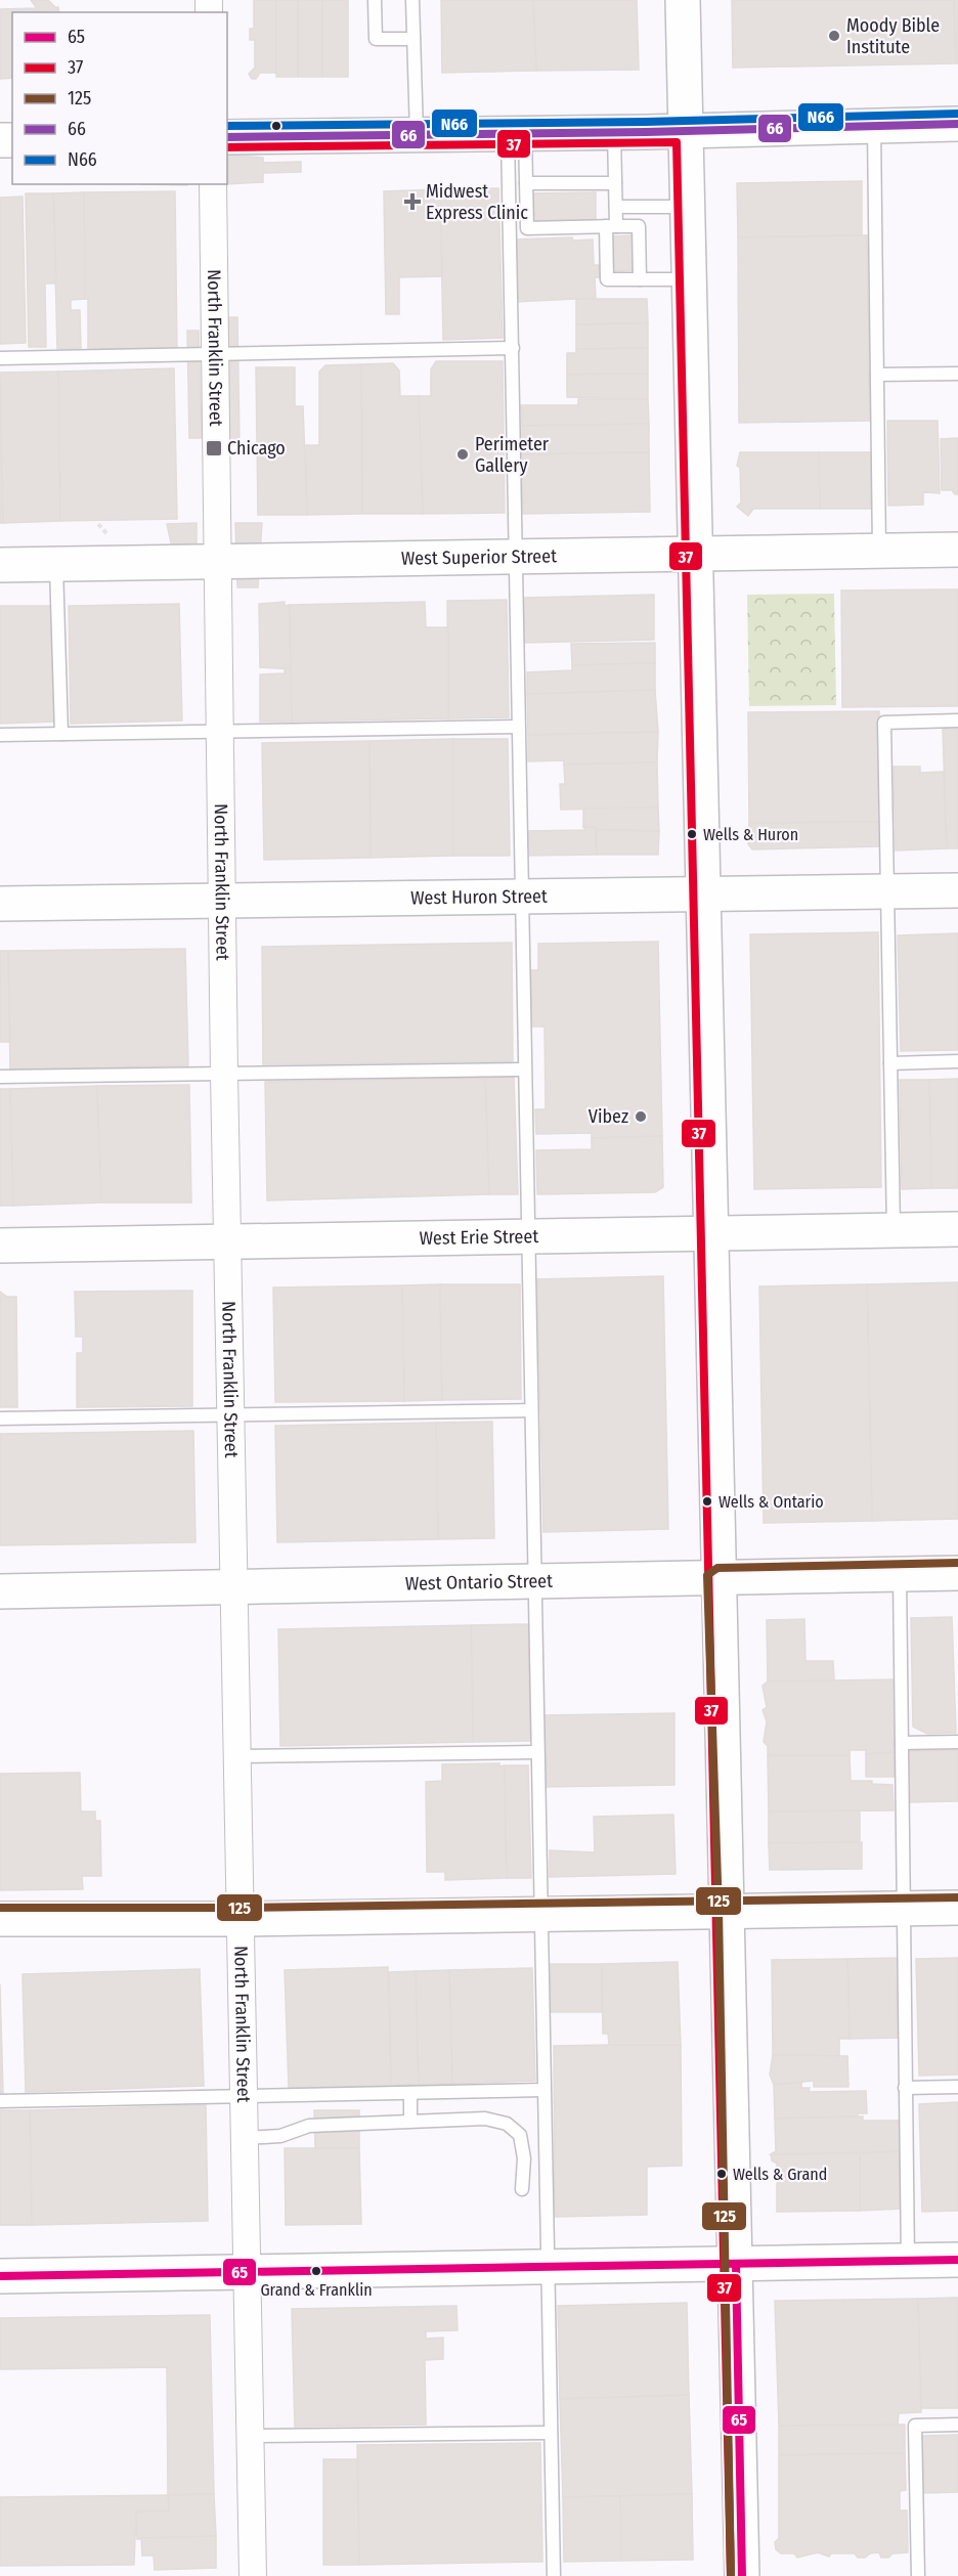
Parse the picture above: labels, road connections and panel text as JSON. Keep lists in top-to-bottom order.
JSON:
{
  "streets": {
    "main road": [
      "West Superior Street",
      "West Huron Street",
      "West Erie Street",
      "West Ontario Street"
    ],
    "street": ["North Franklin Street"]
  },
  "crossings": [
    ["North Franklin Street", "West Superior Street"],
    ["North Franklin Street", "West Huron Street"],
    ["North Franklin Street", "West Erie Street"],
    ["North Franklin Street", "West Ontario Street"]
  ],
  "places": {
    "other": [
      "Moody Bible Institute",
      "Perimeter Gallery",
      "Wells & Huron",
      "Vibez",
      "Wells & Ontario",
      "Wells & Grand",
      "Grand & Franklin"
    ],
    "health": ["Midwest Express Clinic"],
    "transit": ["Chicago"]
  },
  "lines": [
    "transit line N66",
    "transit line 66",
    "transit line 37",
    "transit line 125",
    "transit line 65"
  ],
  "legend": [
    "65",
    "37",
    "125",
    "66",
    "N66"
  ]
}
